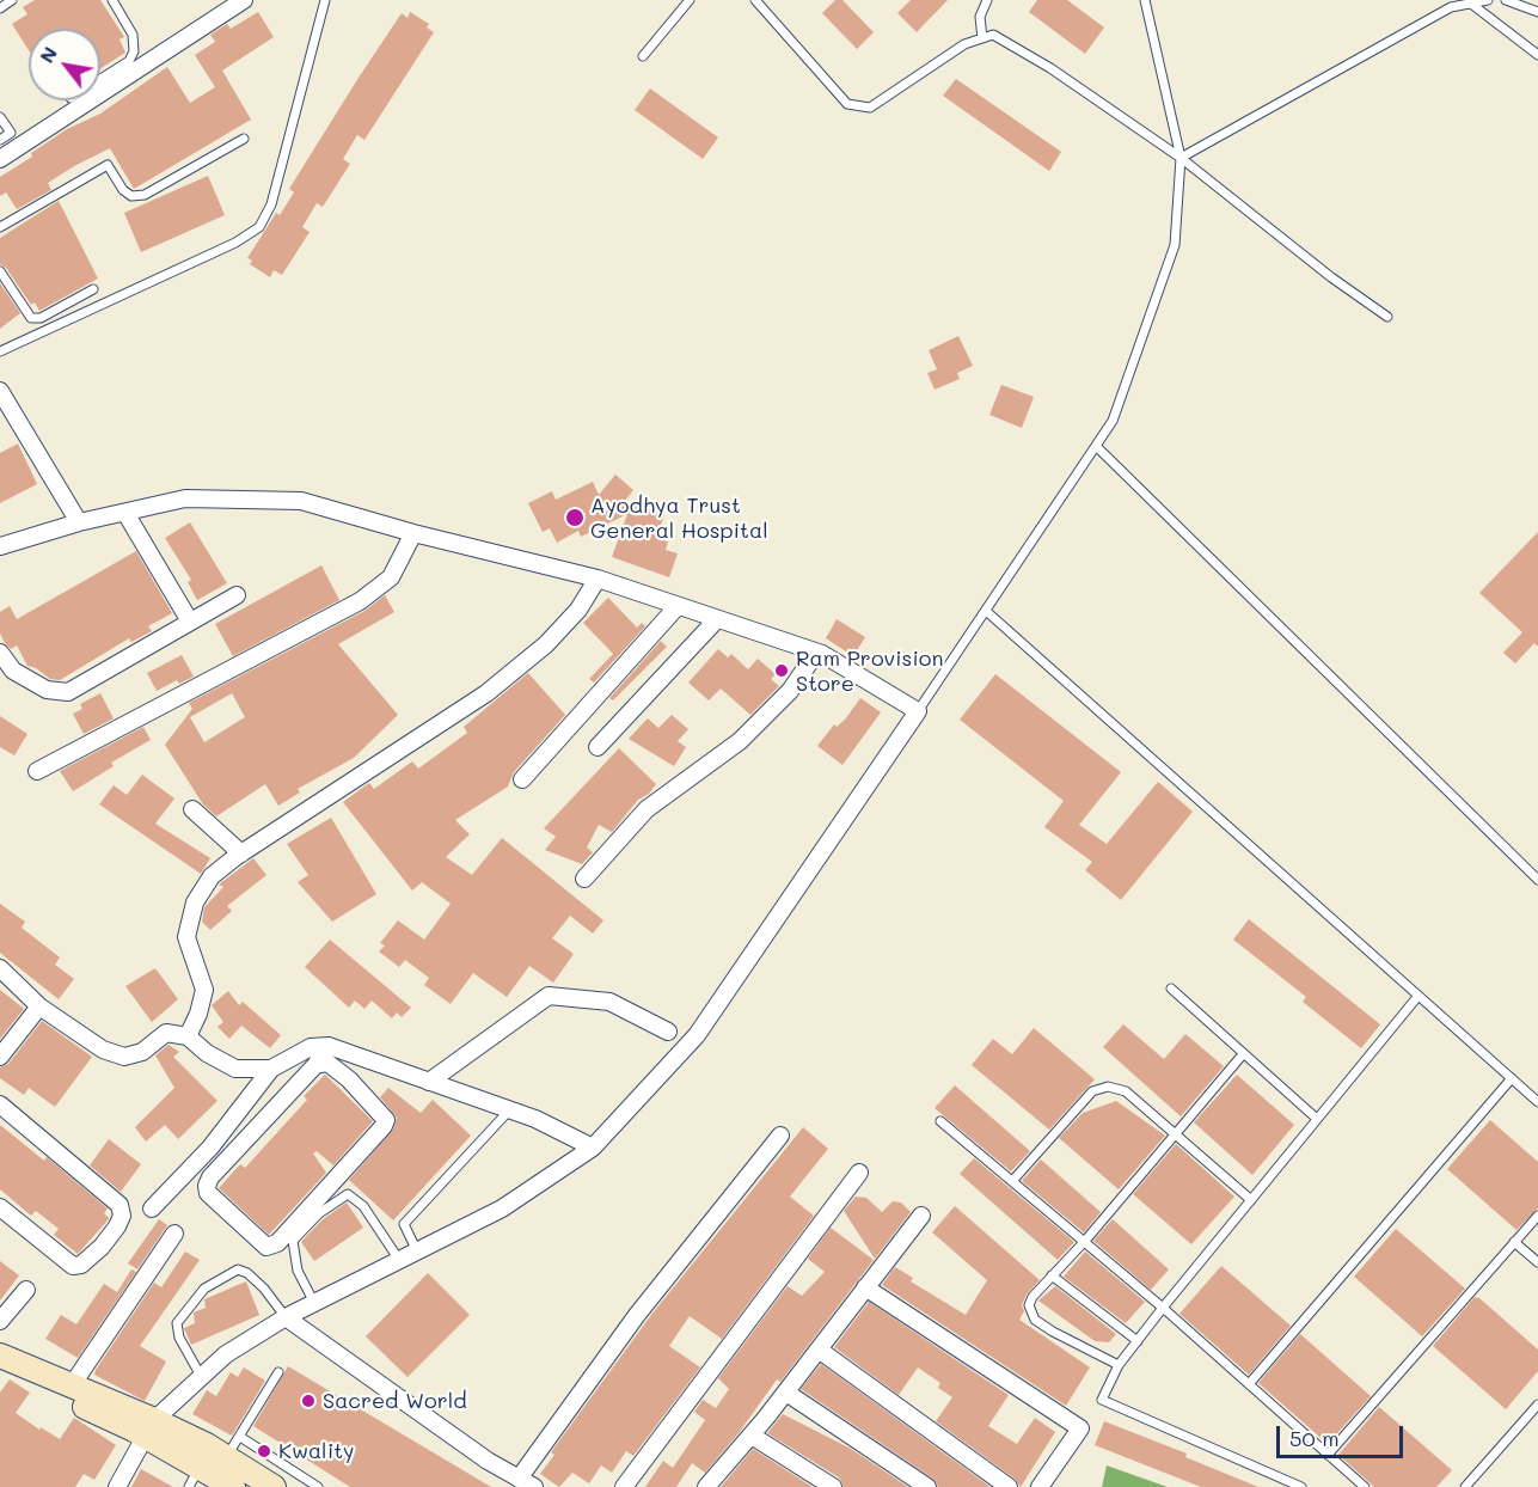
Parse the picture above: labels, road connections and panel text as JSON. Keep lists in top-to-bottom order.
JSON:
{
  "places": [
    "Ayodhya Trust General Hospital",
    "Ram Provision Store",
    "Sacred World",
    "Kwality"
  ],
  "scale_bar": "50 m",
  "north": "top left"
}
